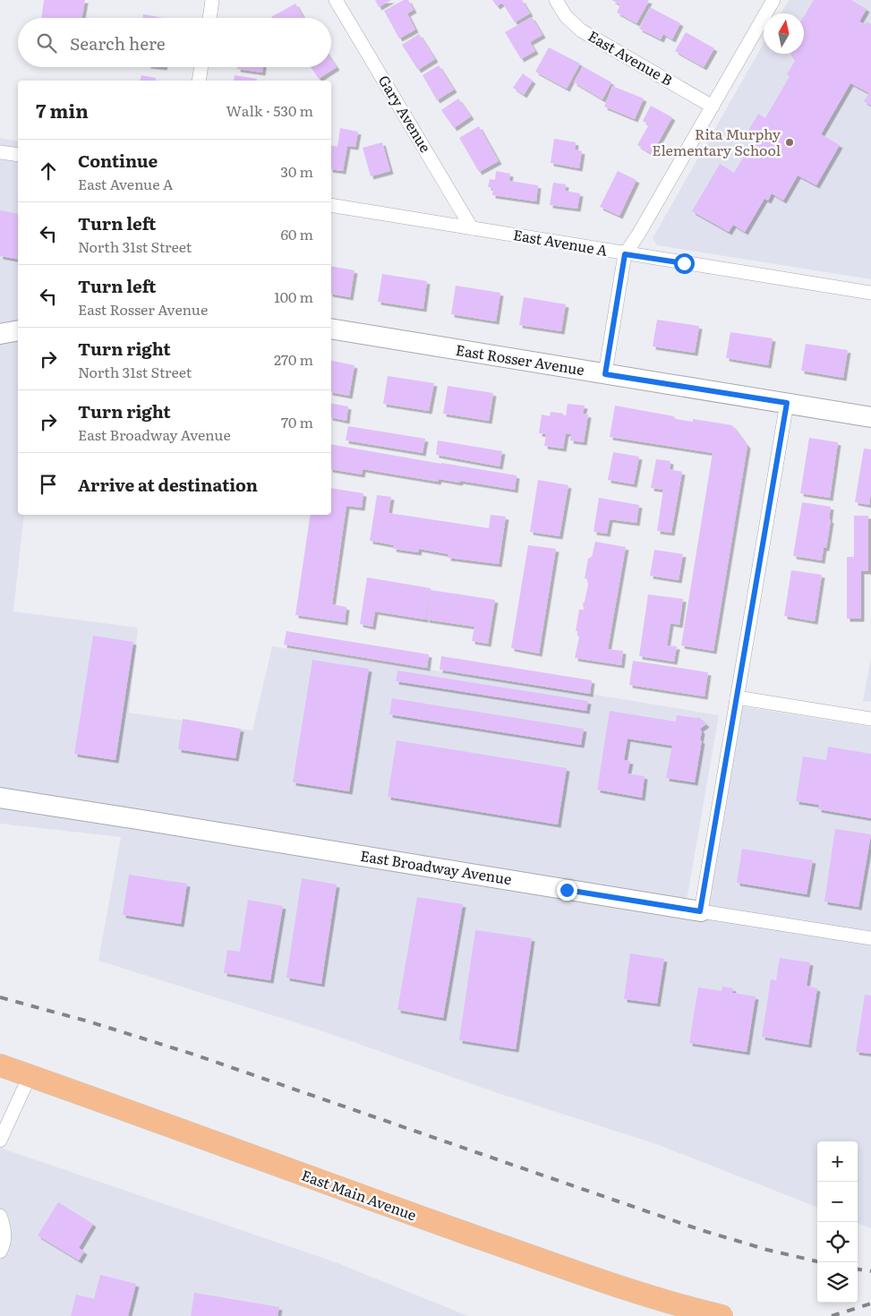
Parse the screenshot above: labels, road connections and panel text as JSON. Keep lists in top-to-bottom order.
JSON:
{
  "streets": {
    "main road": ["East Main Avenue"],
    "street": [
      "East Avenue B",
      "Gary Avenue",
      "East Avenue A",
      "East Rosser Avenue",
      "East Broadway Avenue"
    ]
  },
  "crossings": [
    ["Gary Avenue", "East Avenue A"]
  ],
  "places": ["Rita Murphy Elementary School"],
  "north": "top",
  "page": {
    "search": "Search here",
    "heading": ["7 min", "Walk · 530 m"],
    "list": [
      ["Continue", "East Avenue A", "30 m"],
      ["Turn left", "North 31st Street", "60 m"],
      ["Turn left", "East Rosser Avenue", "100 m"],
      ["Turn right", "North 31st Street", "270 m"],
      ["Turn right", "East Broadway Avenue", "70 m"],
      "Arrive at destination"
    ],
    "map_buttons": ["+", "−"]
  }
}
